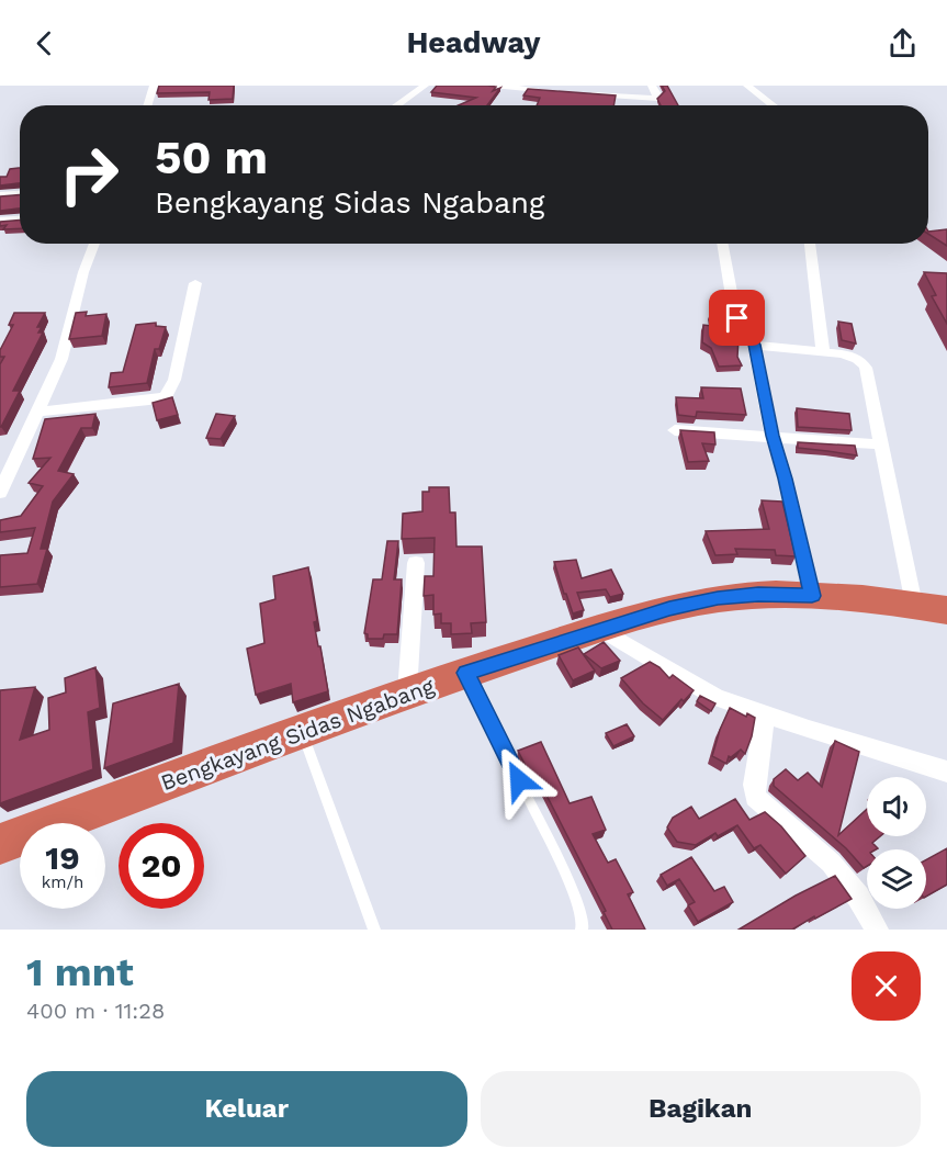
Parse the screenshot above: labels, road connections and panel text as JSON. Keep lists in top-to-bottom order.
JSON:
{
  "streets": {
    "highway": ["Bengkayang Sidas Ngabang"]
  },
  "page": {
    "header": "Headway",
    "turn": ["50 m", "Bengkayang Sidas Ngabang"],
    "speed": "19 km/h",
    "limit": "20",
    "heading": ["1 mnt", "400 m · 11:28"],
    "buttons": ["Keluar", "Bagikan"]
  }
}
